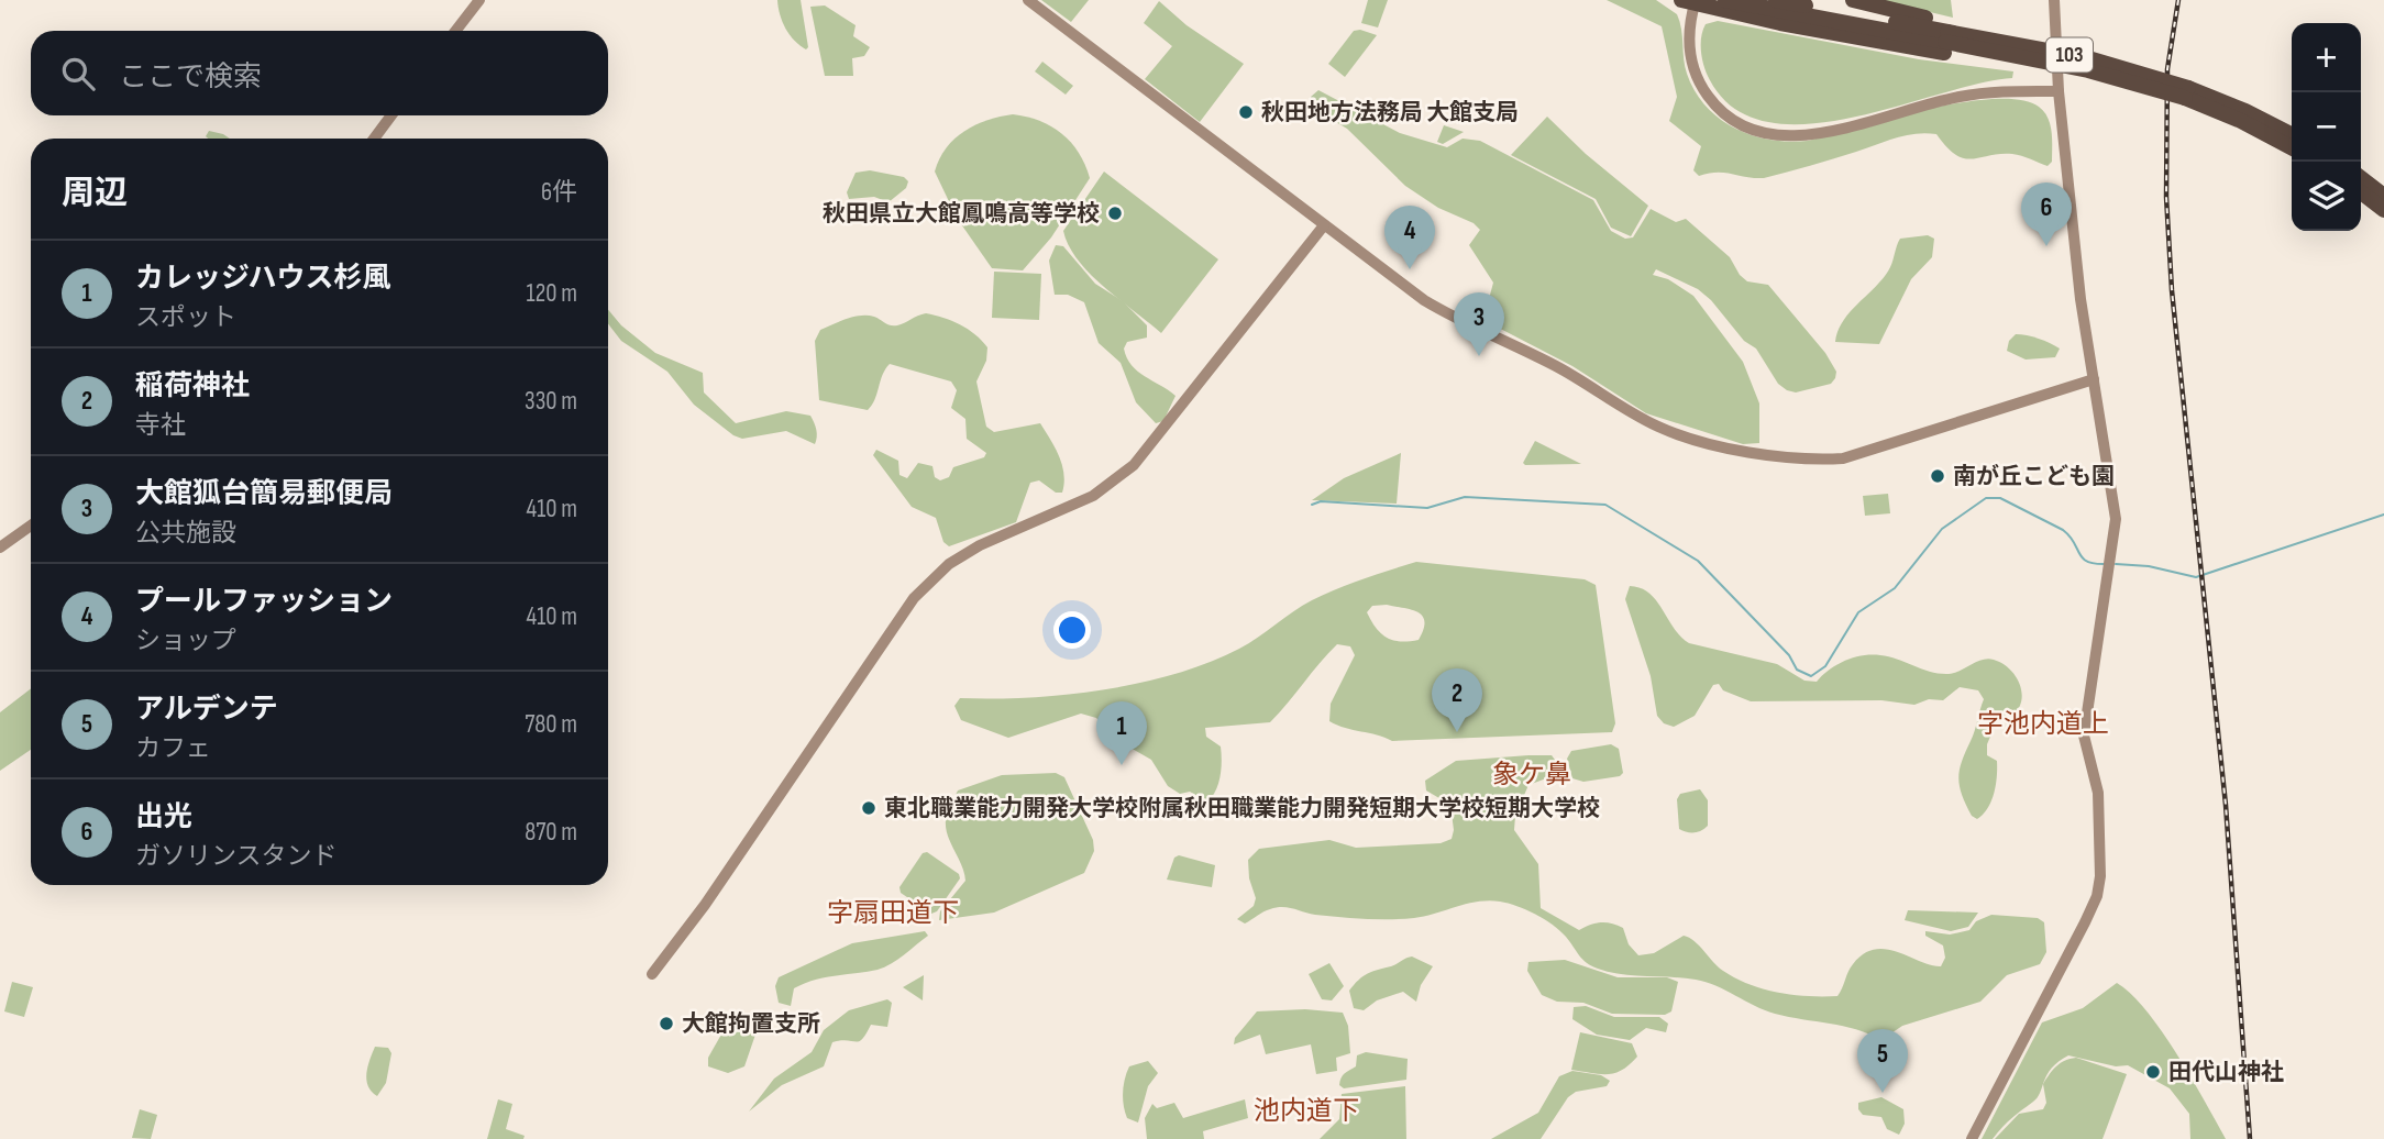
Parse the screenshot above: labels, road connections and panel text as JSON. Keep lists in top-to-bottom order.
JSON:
{
  "streets": {
    "highway": ["103"]
  },
  "districts": [
    "字池内道上",
    "象ケ鼻",
    "字扇田道下",
    "池内道下"
  ],
  "places": [
    "秋田地方法務局 大館支局",
    "秋田県立大館鳳鳴高等学校",
    "南が丘こども園",
    "東北職業能力開発大学校附属秋田職業能力開発短期大学校短期大学校",
    "大館拘置支所",
    "田代山神社"
  ],
  "page": {
    "map_buttons": ["+", "−"],
    "search": "ここで検索",
    "heading": ["周辺", "6件"],
    "pins": [
      "6",
      "4",
      "3",
      "2",
      "1",
      "5"
    ],
    "list": [
      {
        "mark": "1",
        "name": "カレッジハウス杉風",
        "note": "スポット",
        "value": "120 m"
      },
      {
        "mark": "2",
        "name": "稲荷神社",
        "note": "寺社",
        "value": "330 m"
      },
      {
        "mark": "3",
        "name": "大館狐台簡易郵便局",
        "note": "公共施設",
        "value": "410 m"
      },
      {
        "mark": "4",
        "name": "プールファッション",
        "note": "ショップ",
        "value": "410 m"
      },
      {
        "mark": "5",
        "name": "アルデンテ",
        "note": "カフェ",
        "value": "780 m"
      },
      {
        "mark": "6",
        "name": "出光",
        "note": "ガソリンスタンド",
        "value": "870 m"
      }
    ]
  }
}
